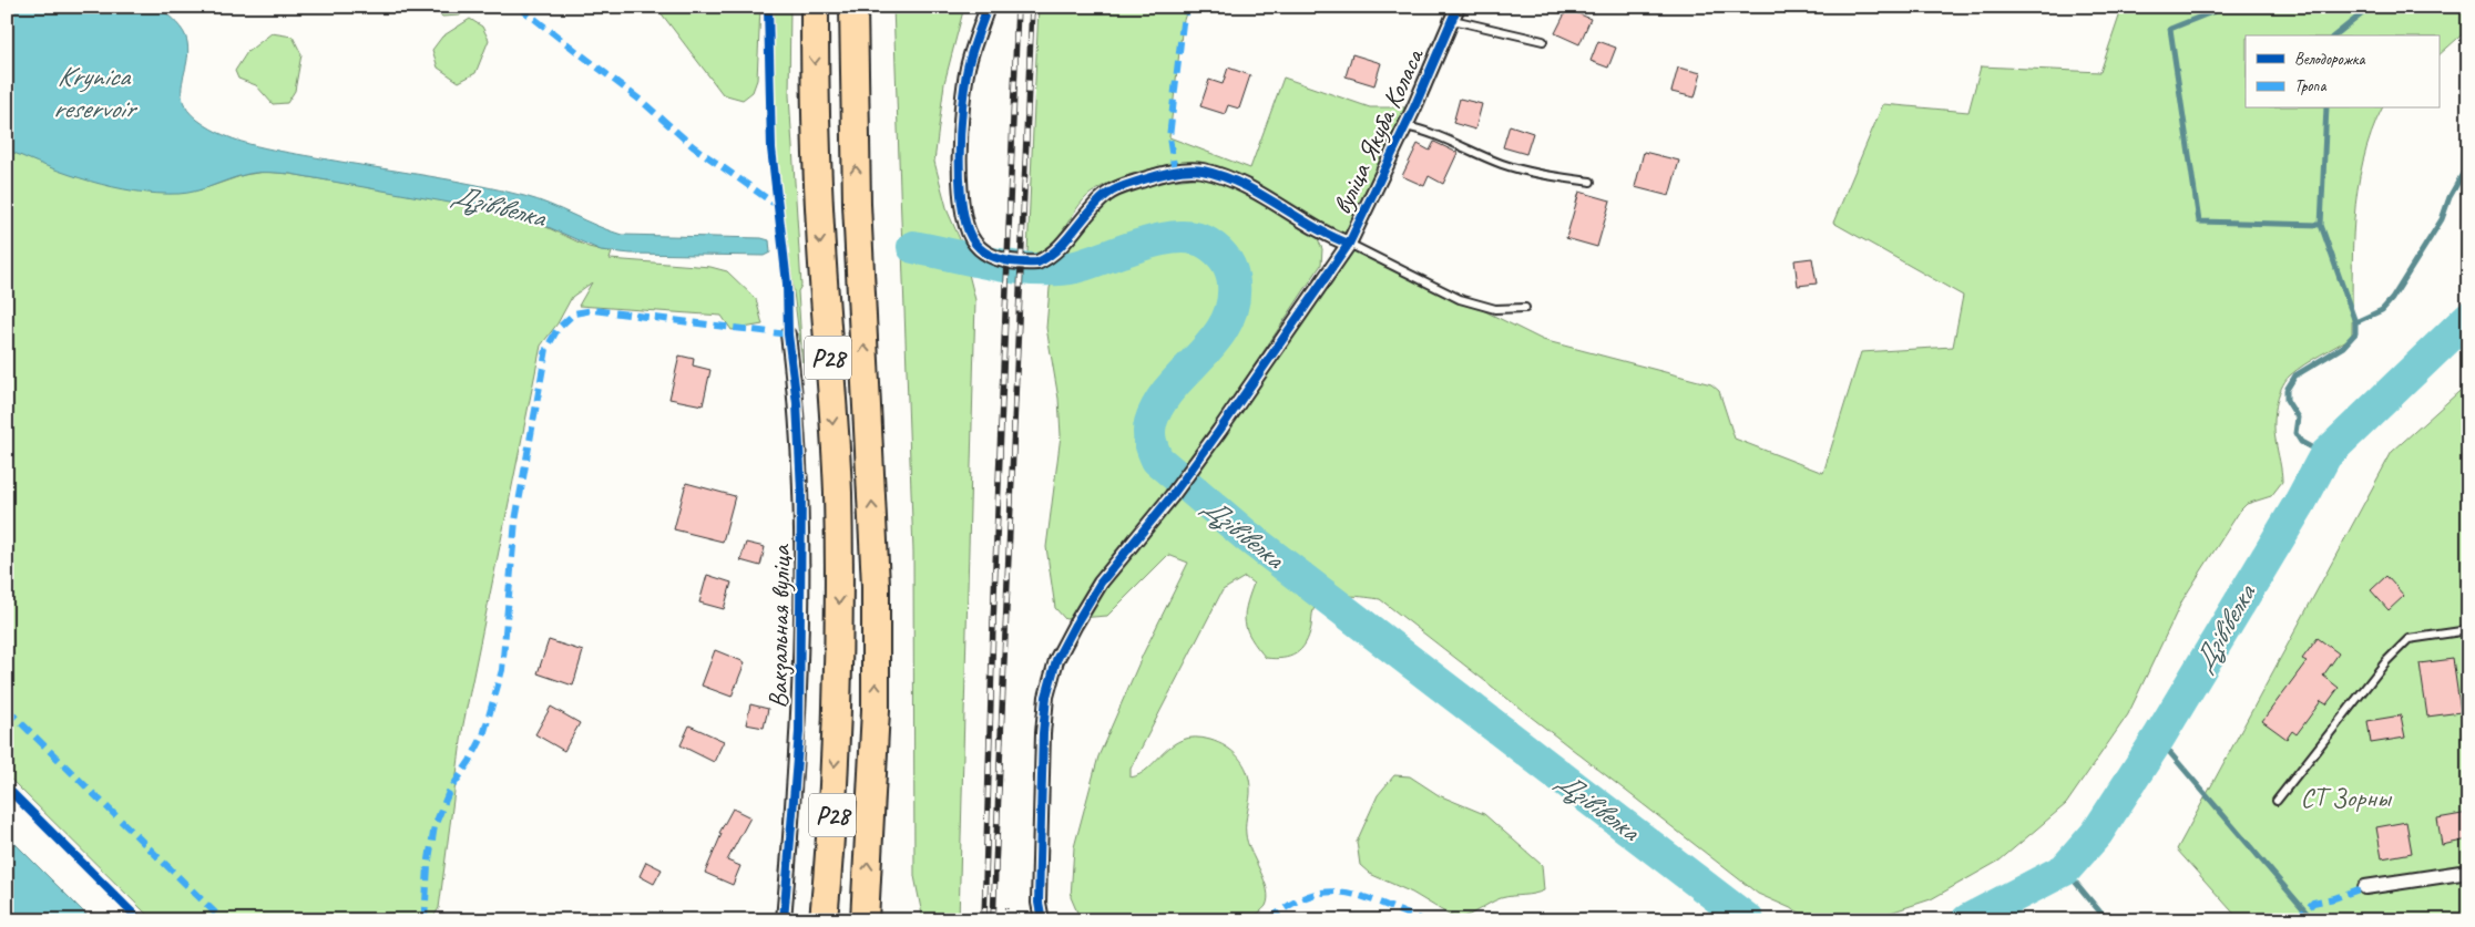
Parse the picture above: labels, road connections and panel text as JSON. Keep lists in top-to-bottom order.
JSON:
{
  "streets": {
    "highway": ["Р28"],
    "street": ["вуліца Якуба Коласа", "Вакзальная вуліца"]
  },
  "water": ["Krynica reservoir", "Дзівівелка"],
  "parks": ["СТ Зорны"],
  "legend": ["Велодорожка", "Тропа"]
}
